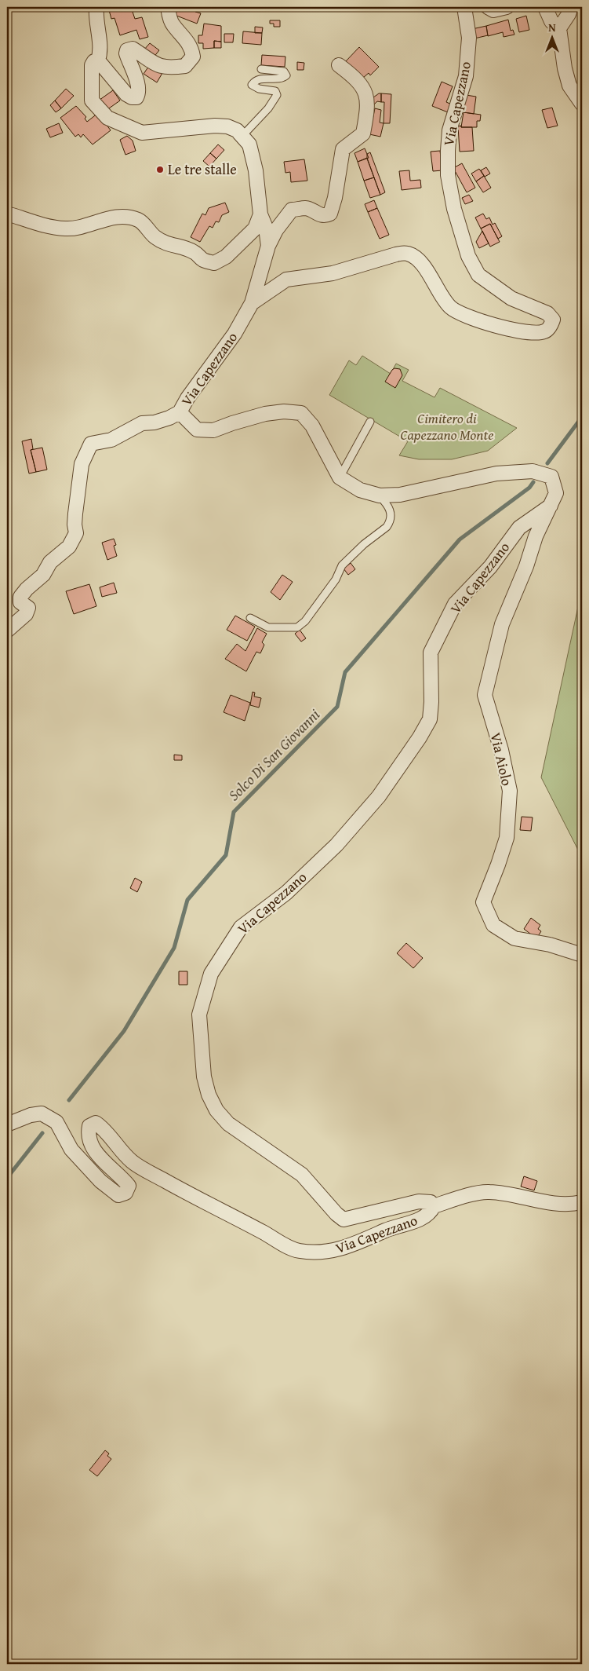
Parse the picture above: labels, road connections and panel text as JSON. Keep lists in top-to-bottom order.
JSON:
{
  "streets": {
    "street": ["Via Capezzano", "Via Aiolo"]
  },
  "crossings": [
    ["Via Capezzano", "Via Aiolo"]
  ],
  "water": ["Solco Di San Giovanni"],
  "parks": ["Cimitero di Capezzano Monte"],
  "places": ["Le tre stalle"],
  "north": "top"
}
